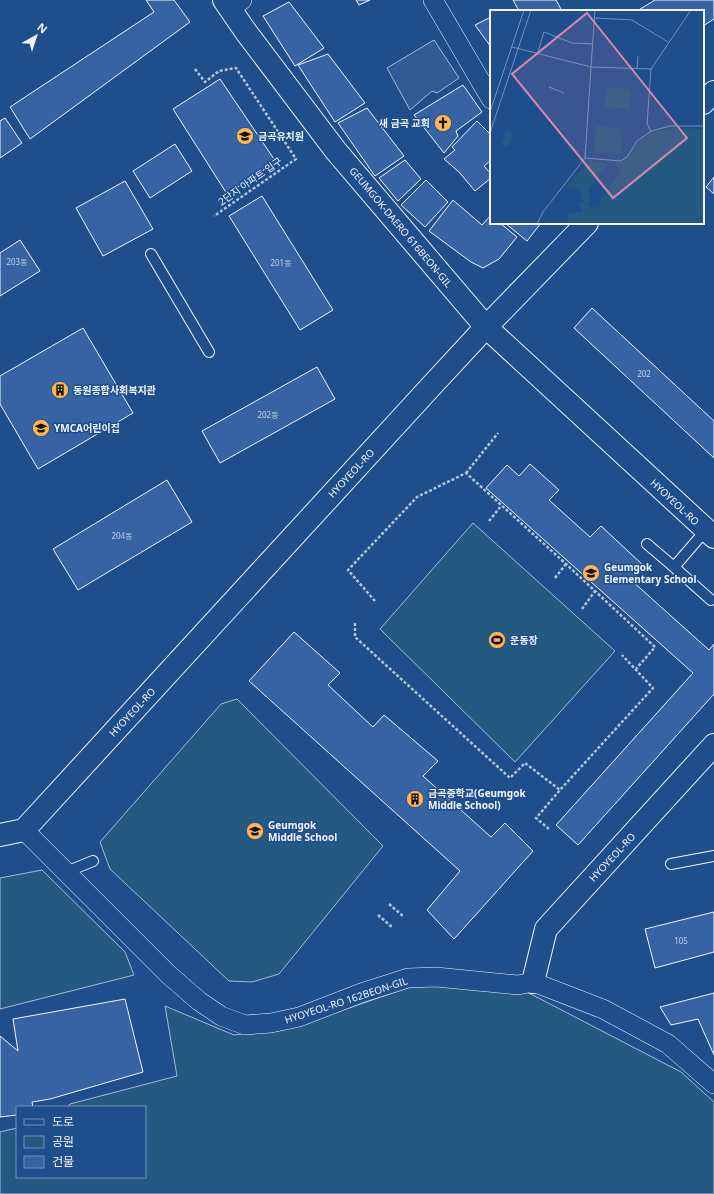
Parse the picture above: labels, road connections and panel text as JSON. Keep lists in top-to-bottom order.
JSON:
{
  "streets": {
    "main road": ["GEUMGOK-DAERO 616BEON-GIL", "HYOYEOL-RO"],
    "street": ["HYOYEOL-RO 162BEON-GIL"],
    "path": ["2단지 아파트 입구"]
  },
  "crossings": [
    ["GEUMGOK-DAERO 616BEON-GIL", "HYOYEOL-RO"],
    ["HYOYEOL-RO", "HYOYEOL-RO 162BEON-GIL"]
  ],
  "places": {
    "church": ["새 금곡 교회"],
    "school or university": [
      "금곡유치원",
      "YMCA어린이집",
      "Geumgok Elementary School",
      "Geumgok Middle School"
    ],
    "building": ["동원종합사회복지관", "금곡중학교(Geumgok Middle School)"],
    "sports": ["운동장"]
  },
  "house_numbers": [
    "203동",
    "201동",
    "202",
    "202동",
    "204동",
    "105"
  ],
  "legend": ["도로", "공원", "건물"],
  "north": "top right"
}
